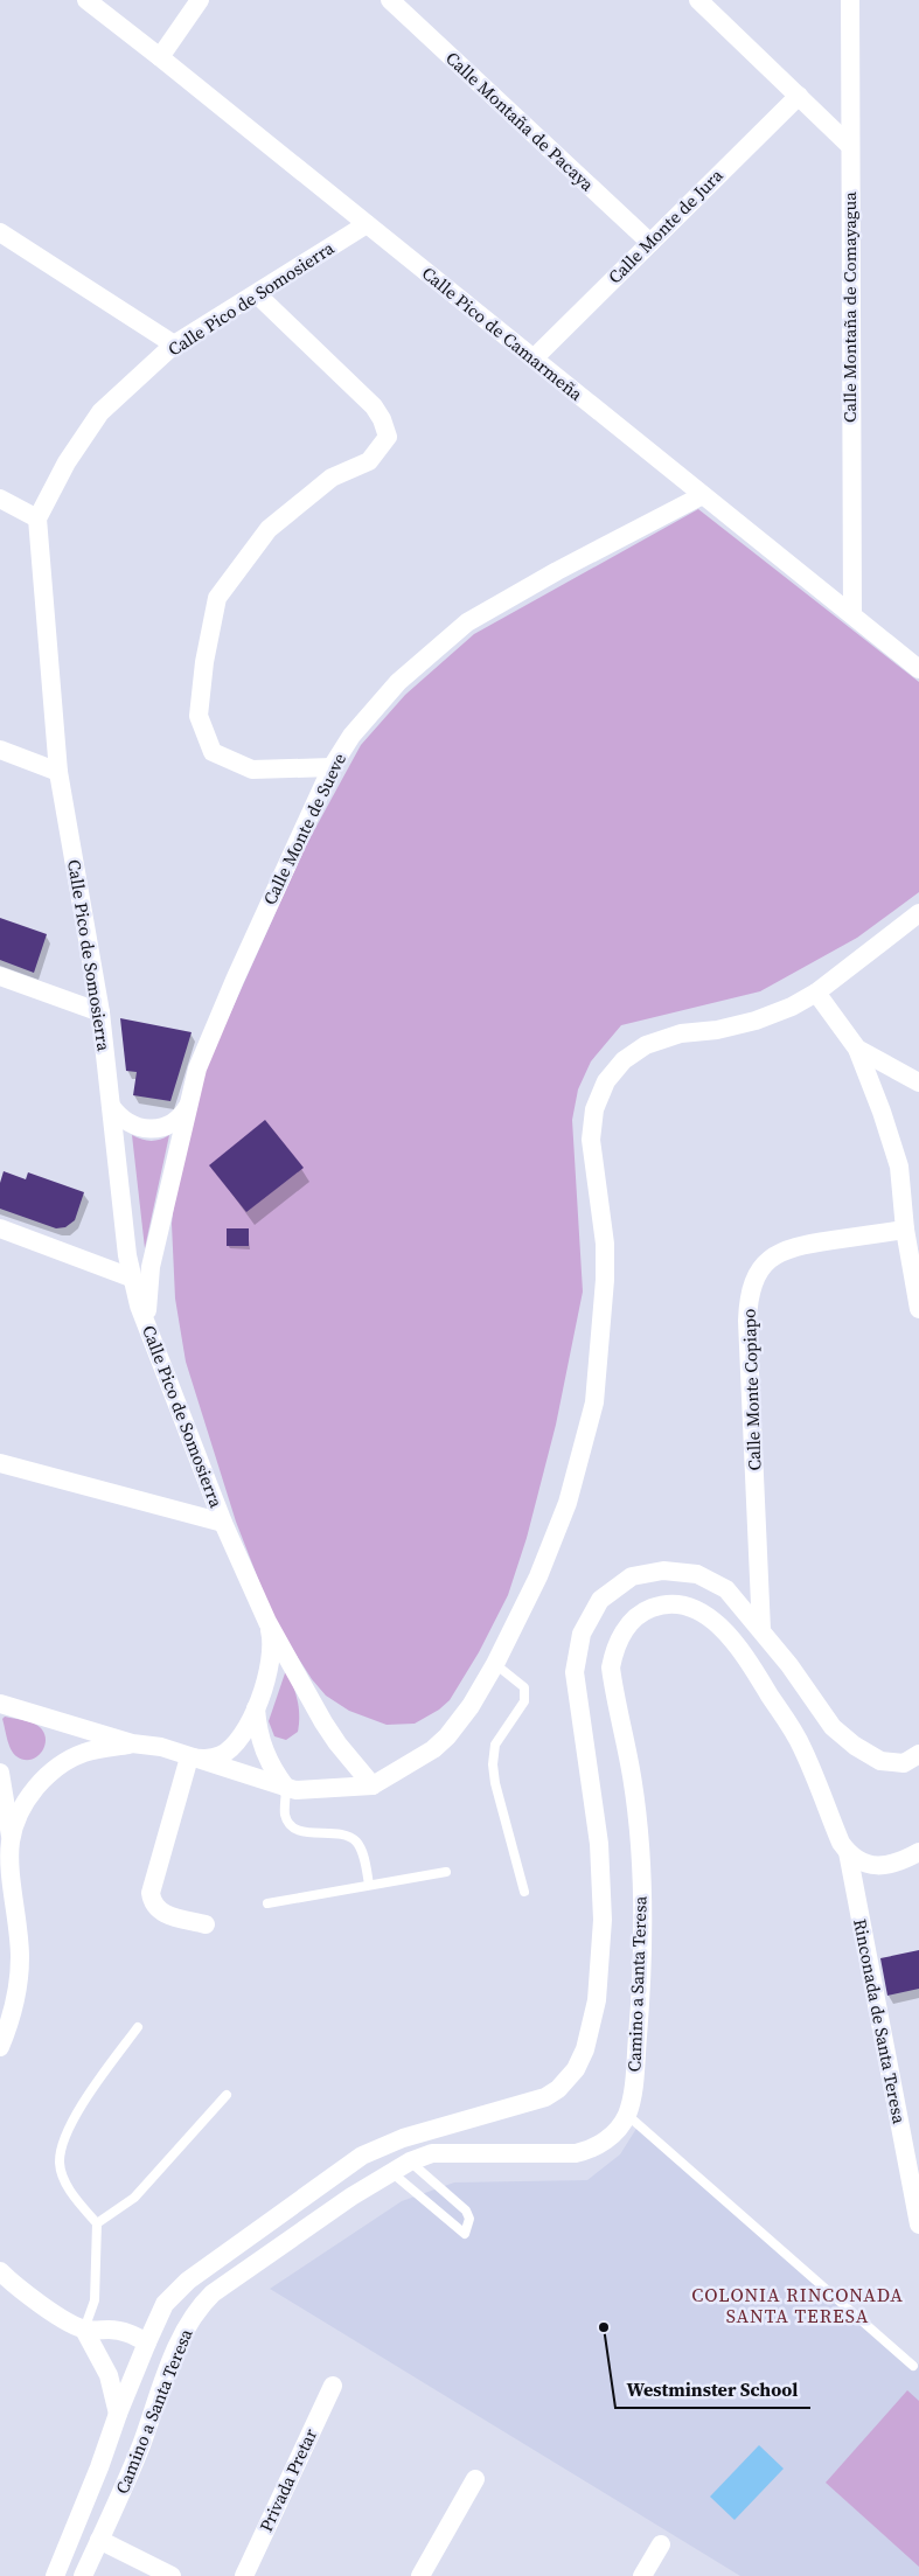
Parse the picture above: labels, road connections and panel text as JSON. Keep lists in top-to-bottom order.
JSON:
{
  "streets": {
    "street": [
      "Calle Montaña de Pacaya",
      "Calle Monte de Jura",
      "Calle Pico de Somosierra",
      "Calle Montaña de Comayagua",
      "Calle Pico de Camarmeña",
      "Calle Monte de Sueve",
      "Calle Monte Copiapo",
      "Camino a Santa Teresa",
      "Rinconada de Santa Teresa",
      "Privada Pretar"
    ]
  },
  "crossings": [
    ["Calle Montaña de Pacaya", "Calle Monte de Jura"],
    ["Calle Monte de Jura", "Calle Pico de Camarmeña"],
    ["Calle Pico de Somosierra", "Calle Pico de Camarmeña"],
    ["Calle Pico de Somosierra", "Calle Monte de Sueve"],
    ["Calle Montaña de Comayagua", "Calle Pico de Camarmeña"],
    ["Calle Pico de Camarmeña", "Calle Monte de Sueve"],
    ["Calle Monte Copiapo", "Camino a Santa Teresa"],
    ["Camino a Santa Teresa", "Rinconada de Santa Teresa"]
  ],
  "districts": ["COLONIA RINCONADA SANTA TERESA"],
  "places": ["Westminster School"]
}
